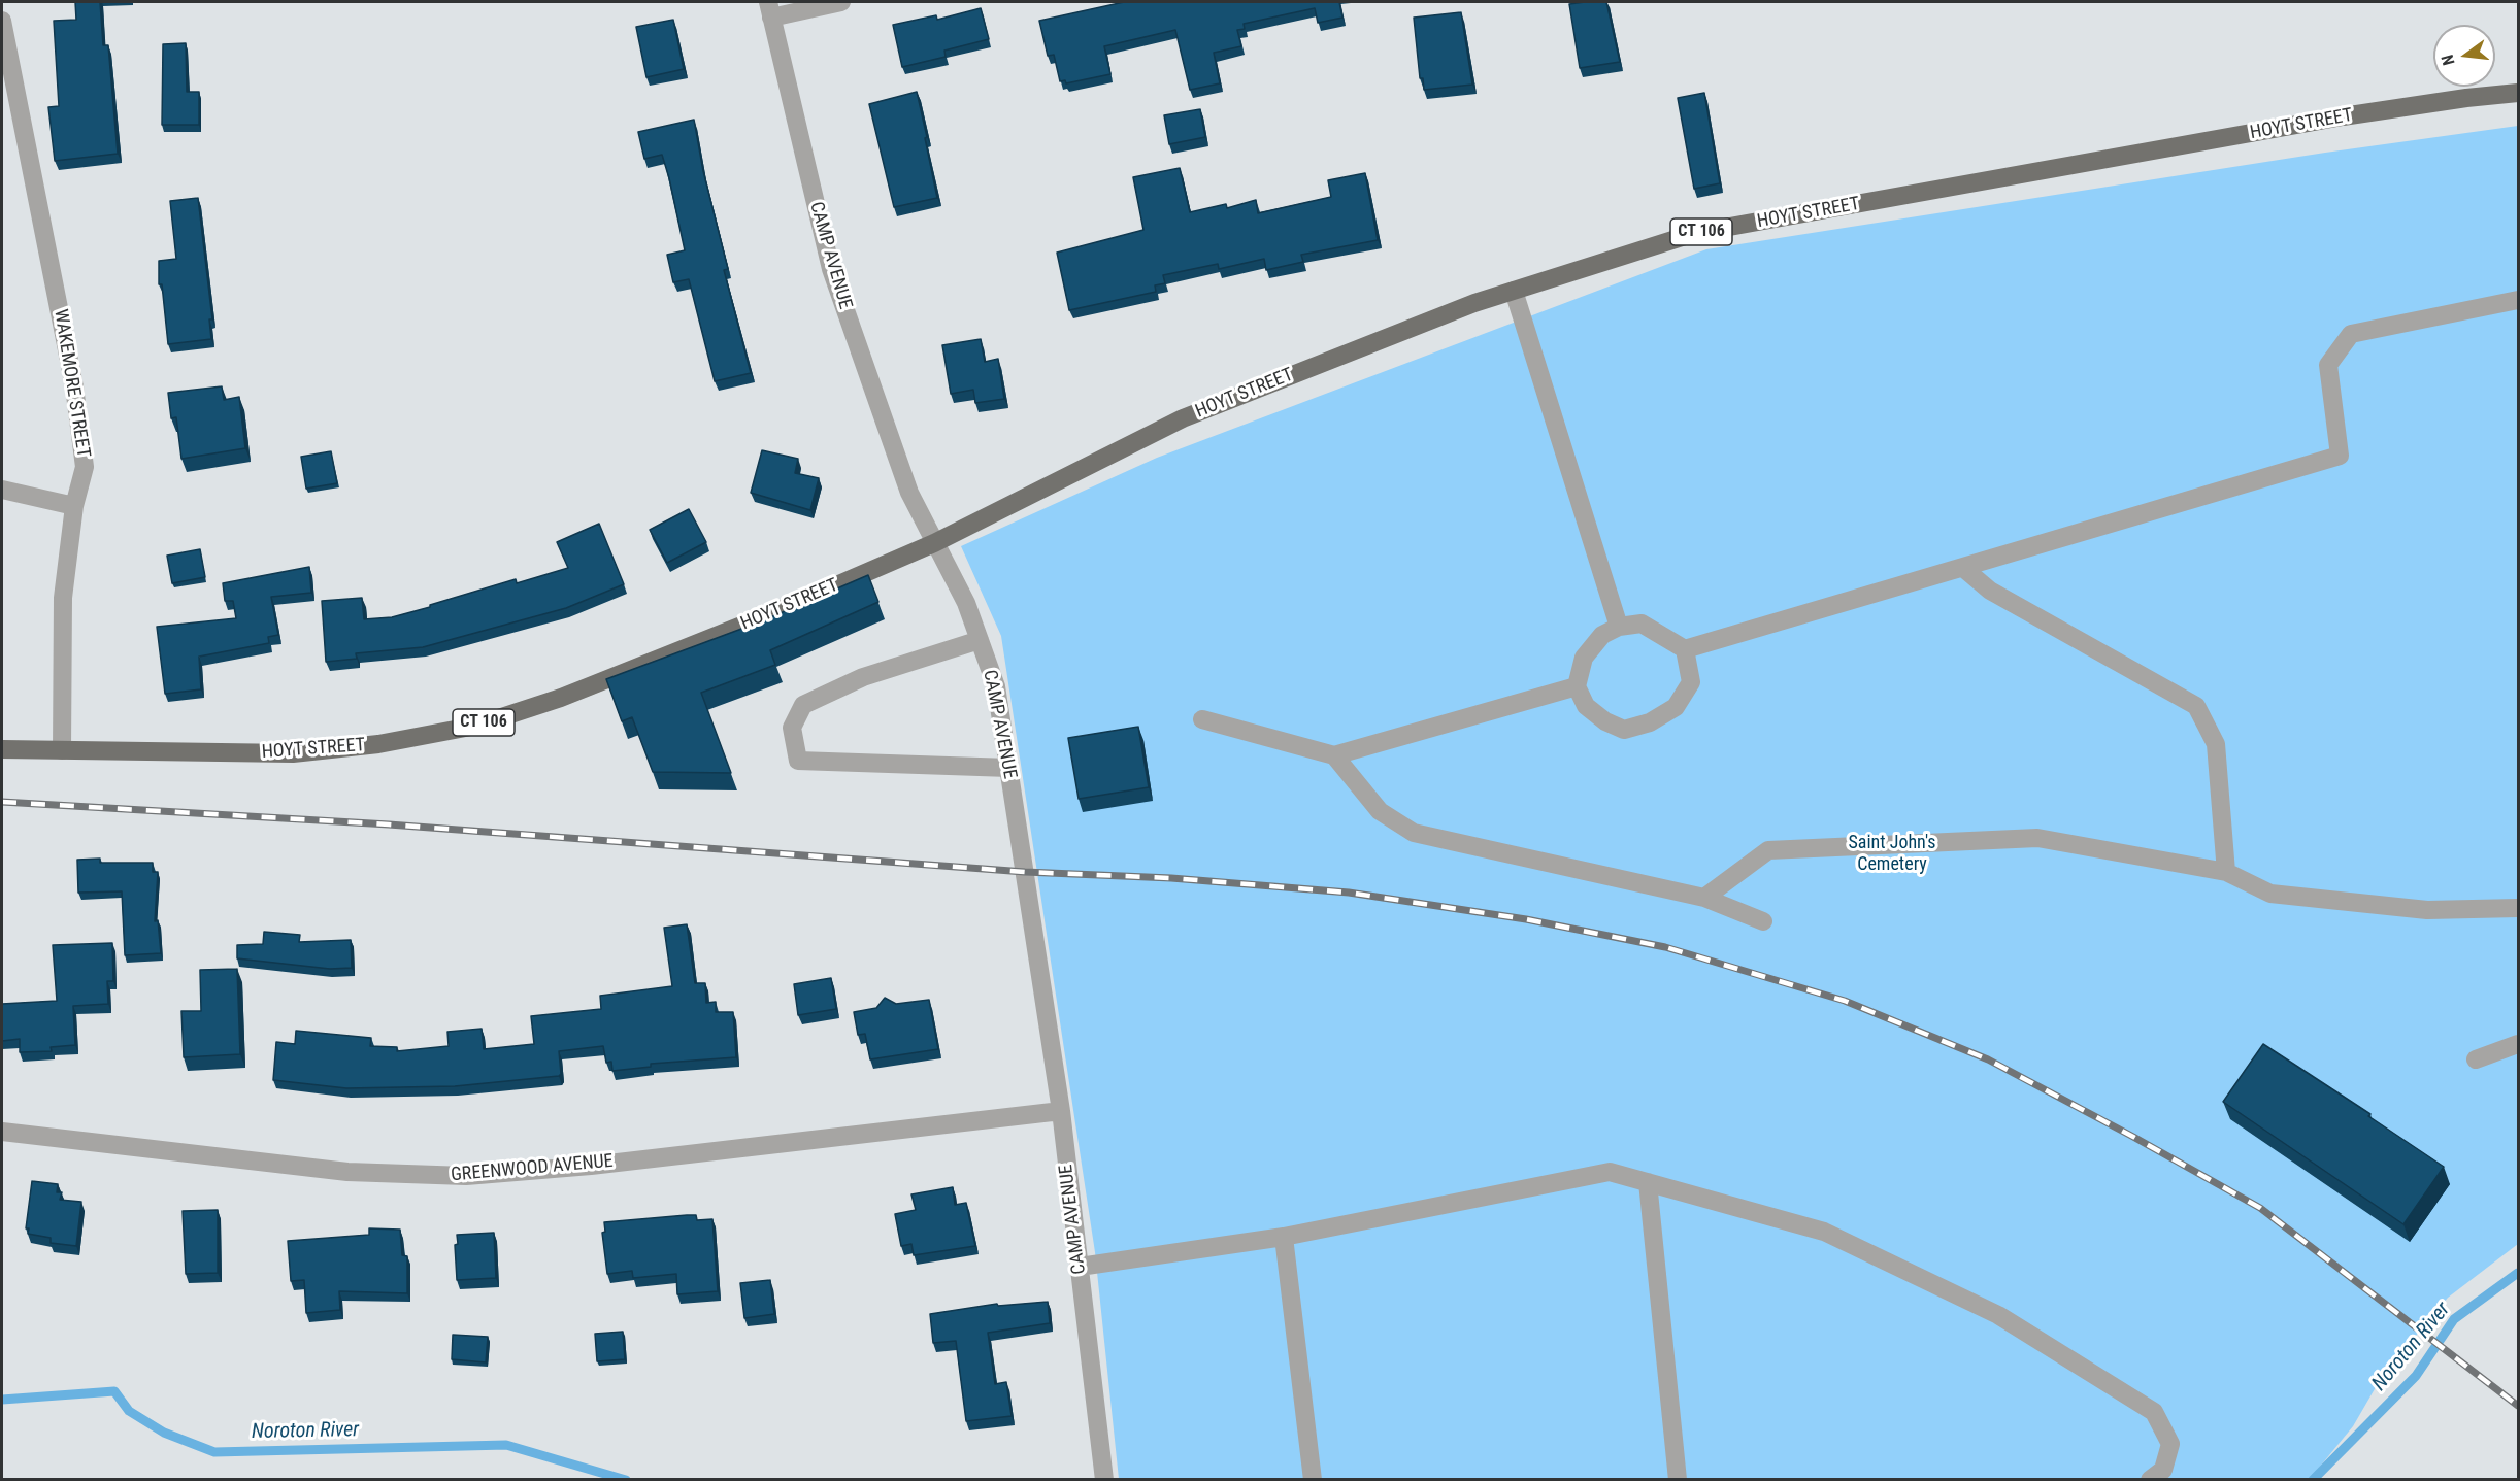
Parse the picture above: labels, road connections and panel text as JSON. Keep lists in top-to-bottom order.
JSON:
{
  "streets": {
    "main road": ["HOYT STREET", "CT 106"],
    "street": ["CAMP AVENUE", "WAKEMORE STREET", "GREENWOOD AVENUE"]
  },
  "crossings": [
    ["HOYT STREET", "CAMP AVENUE"],
    ["HOYT STREET", "WAKEMORE STREET"],
    ["CAMP AVENUE", "GREENWOOD AVENUE"]
  ],
  "water": ["Noroton River"],
  "parks": ["Saint John's Cemetery"],
  "north": "left"
}
